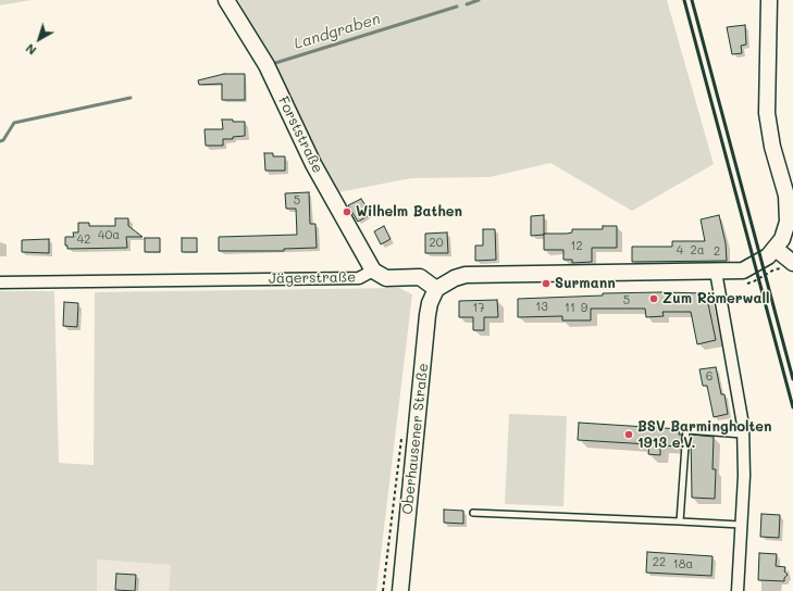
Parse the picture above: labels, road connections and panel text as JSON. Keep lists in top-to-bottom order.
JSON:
{
  "streets": {
    "main road": ["Forststraße", "Jägerstraße", "Oberhausener Straße"]
  },
  "crossings": [
    ["Forststraße", "Jägerstraße"],
    ["Jägerstraße", "Oberhausener Straße"]
  ],
  "water": ["Landgraben"],
  "places": [
    "Wilhelm Bathen",
    "Surmann",
    "Zum Römerwall",
    "BSV Barmingholten 1913 e.V."
  ],
  "house_numbers": [
    "5",
    "40a",
    "42",
    "20",
    "12",
    "4",
    "2a",
    "2",
    "5",
    "13",
    "17",
    "11",
    "9",
    "6",
    "22",
    "18a"
  ],
  "north": "bottom left"
}
